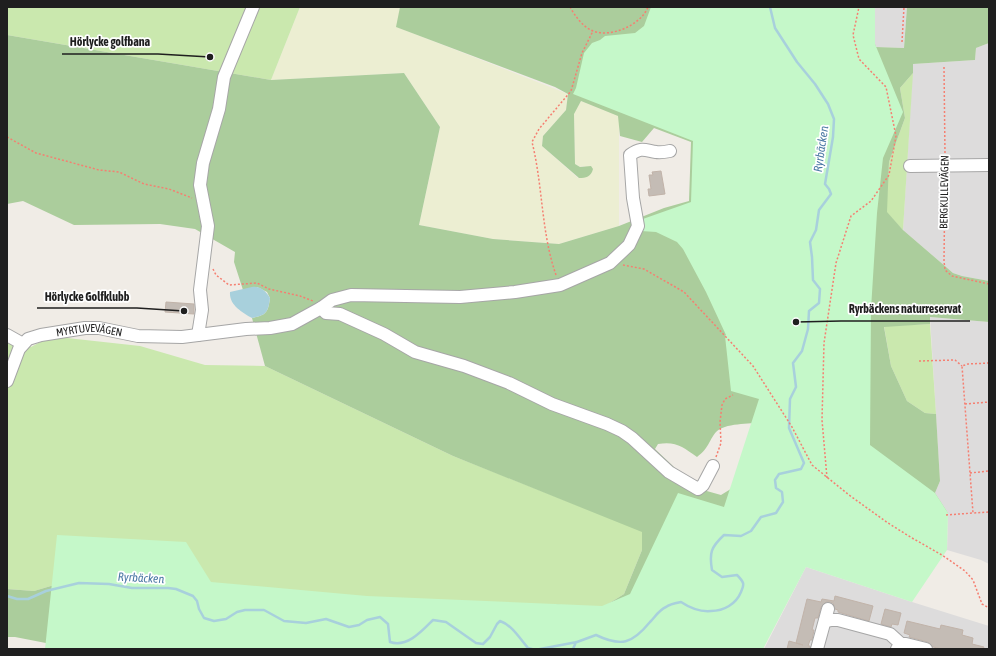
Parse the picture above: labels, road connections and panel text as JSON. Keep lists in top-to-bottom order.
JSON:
{
  "streets": {
    "street": ["MYRTUVEVÄGEN"],
    "path": ["BERGKULLEVÄGEN"]
  },
  "water": ["Ryrbäcken"],
  "places": ["Hörlycke golfbana", "Hörlycke Golfklubb", "Ryrbäckens naturreservat"]
}
